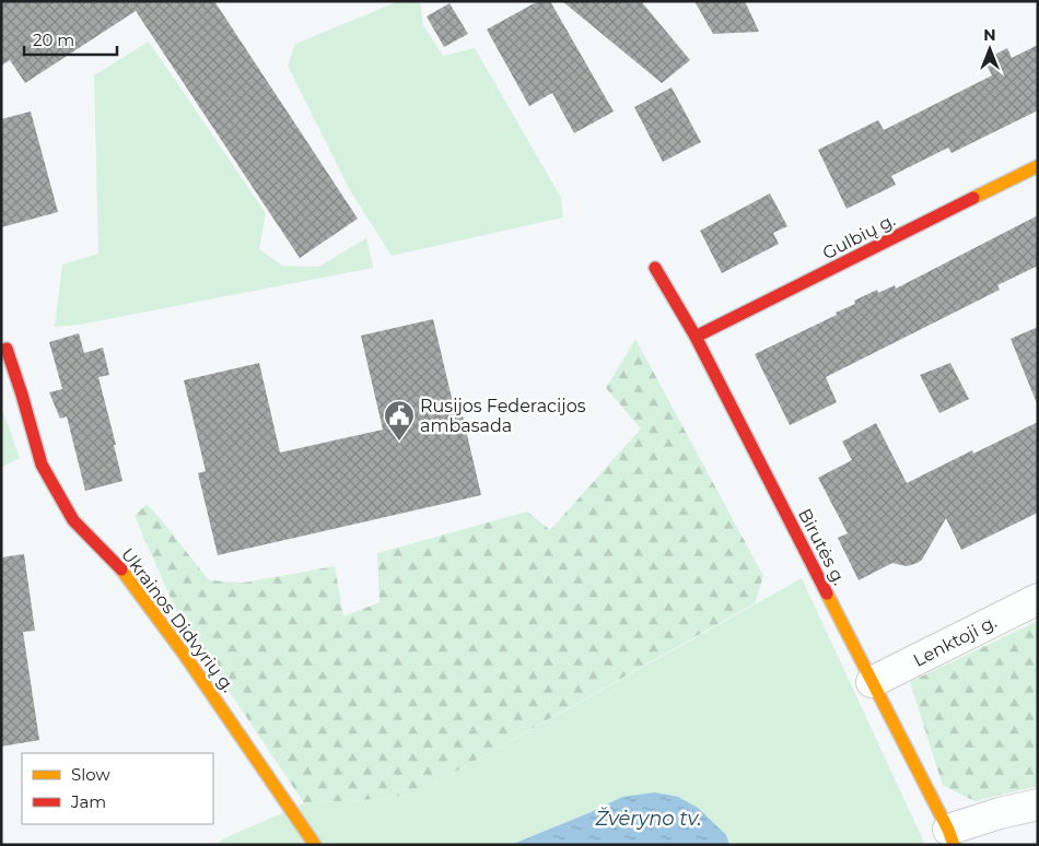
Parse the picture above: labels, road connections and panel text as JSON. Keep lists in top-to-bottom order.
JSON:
{
  "streets": {
    "street": [
      "Gulbių g.",
      "Birutės g.",
      "Ukrainos Didvyrių g.",
      "Lenktoji g."
    ]
  },
  "crossings": [
    ["Gulbių g.", "Birutės g."],
    ["Birutės g.", "Lenktoji g."]
  ],
  "water": ["Žvėryno tv."],
  "places": {
    "public building": ["Rusijos Federacijos ambasada"]
  },
  "legend": ["Slow", "Jam"],
  "scale_bar": "20 m",
  "north": "top"
}
